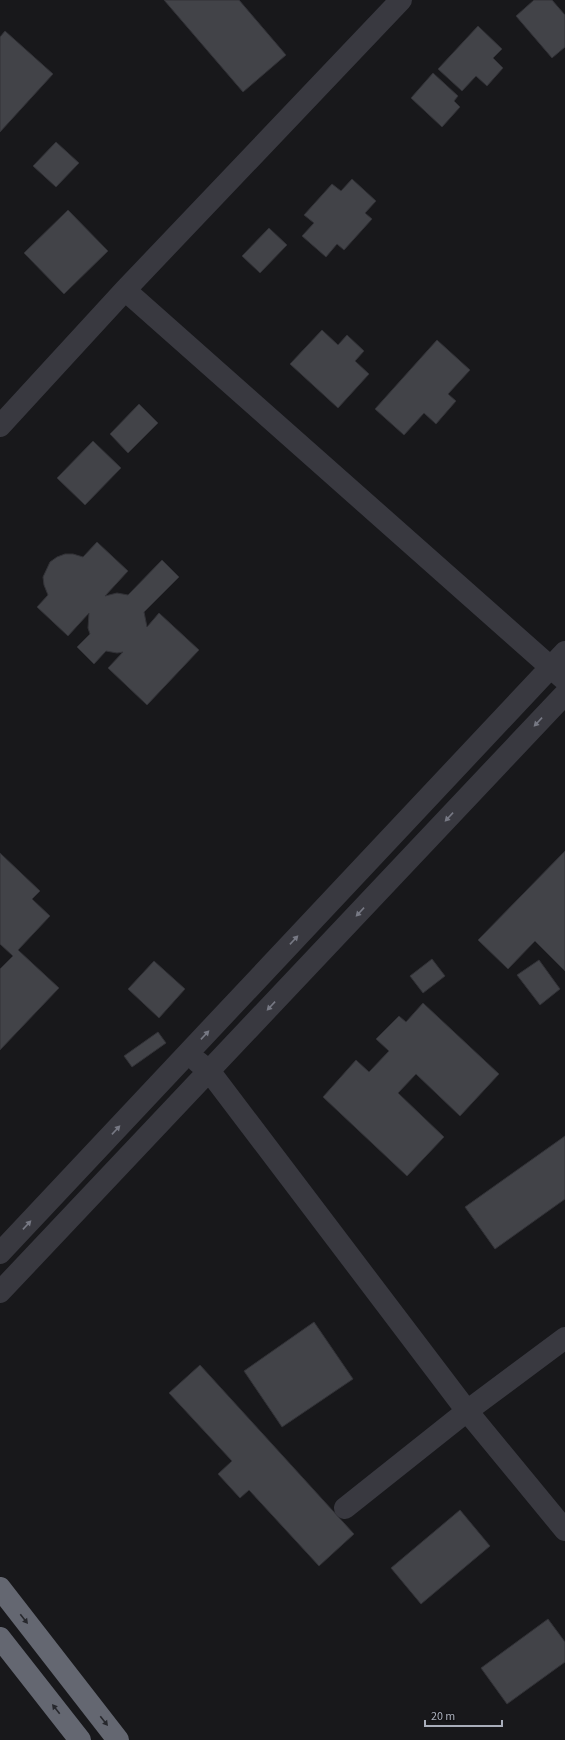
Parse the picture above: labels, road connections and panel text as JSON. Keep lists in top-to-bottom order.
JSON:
{
  "scale_bar": "20 m"
}
